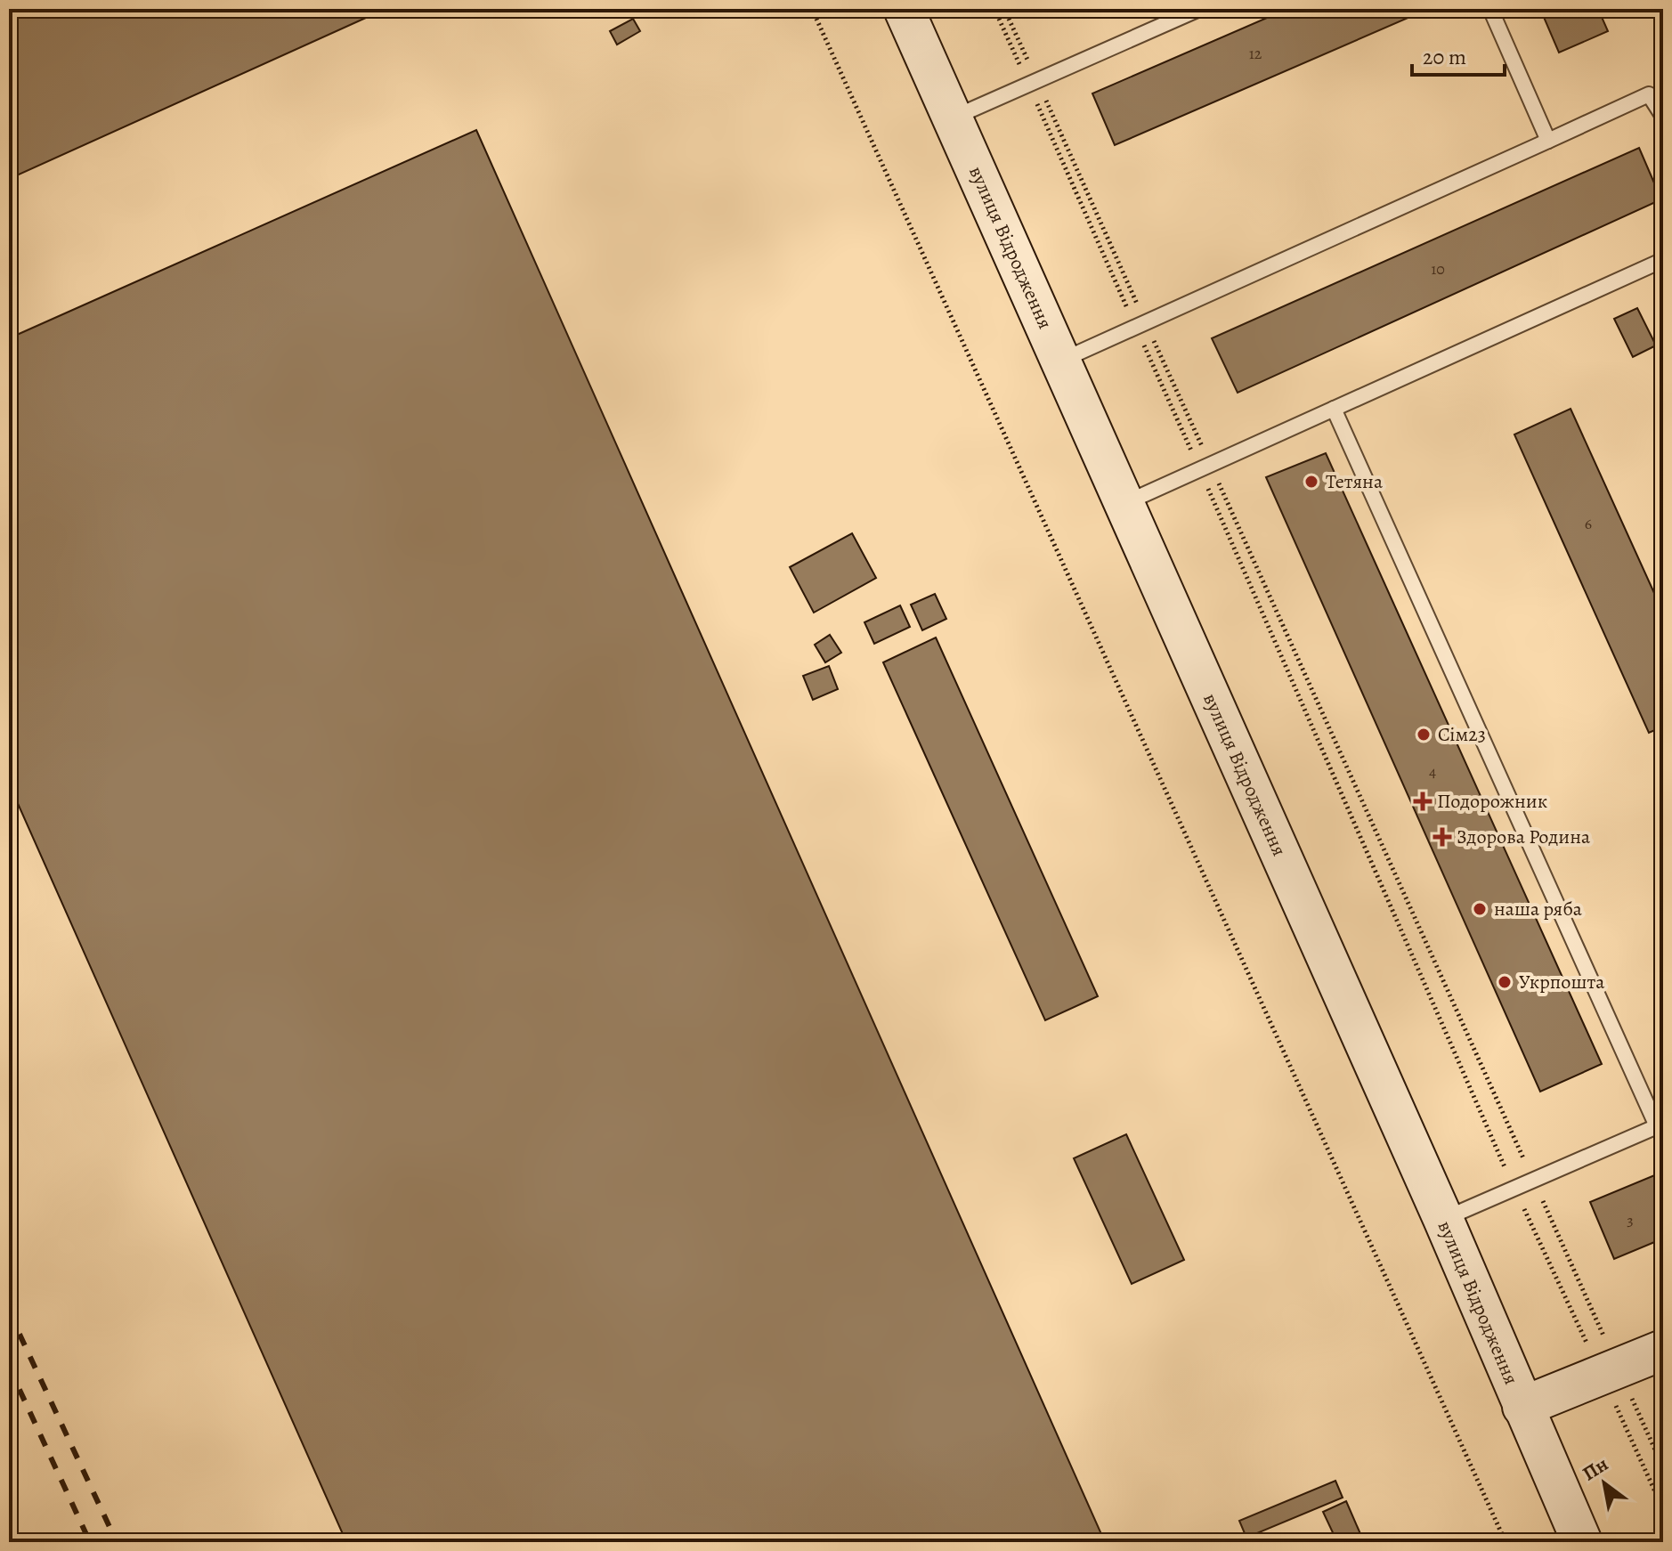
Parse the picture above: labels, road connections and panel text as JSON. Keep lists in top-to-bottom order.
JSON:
{
  "streets": {
    "street": ["вулиця Відродження"]
  },
  "places": {
    "other": [
      "Тетяна",
      "Сім23",
      "наша ряба",
      "Укрпошта"
    ],
    "health": ["Подорожник", "Здорова Родина"]
  },
  "house_numbers": [
    "12",
    "10",
    "6",
    "4",
    "3"
  ],
  "scale_bar": "20 m",
  "north": "top left"
}
